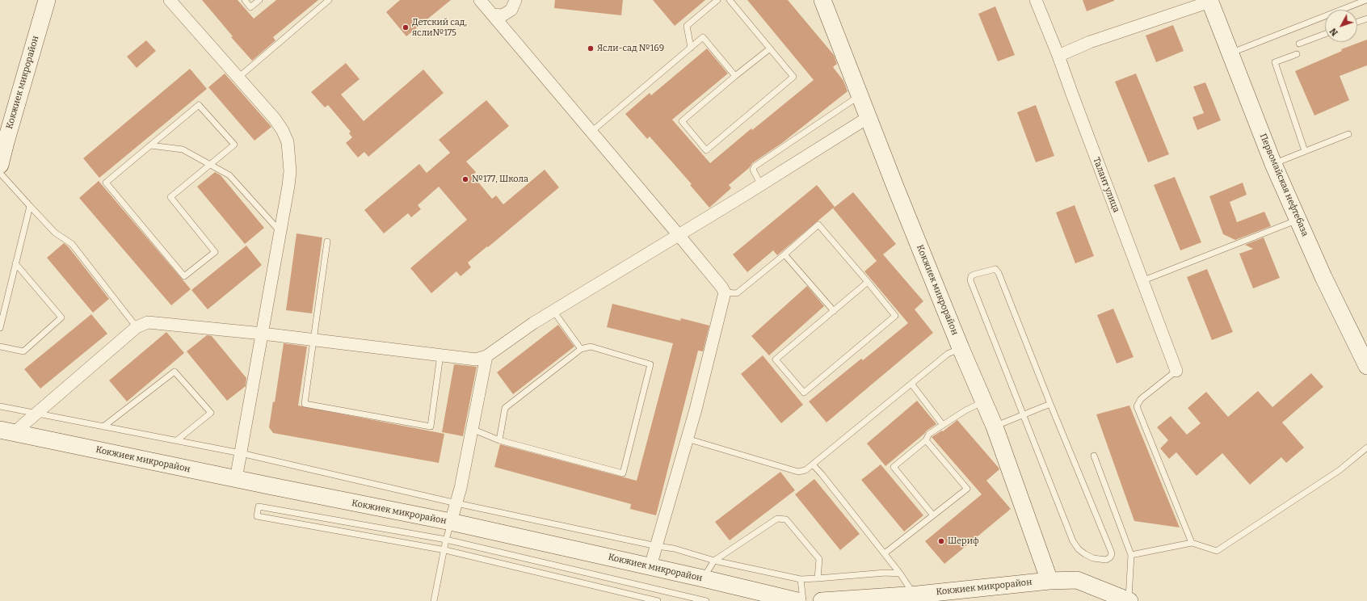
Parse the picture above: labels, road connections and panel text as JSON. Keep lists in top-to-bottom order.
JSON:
{
  "streets": {
    "street": ["Кокжиек микрорайон", "Талант улица", "Первомайская нефтебаза"]
  },
  "places": [
    "Детский сад, ясли№175",
    "Ясли-сад №169",
    "№177, Школа",
    "Шериф"
  ],
  "north": "bottom left"
}
